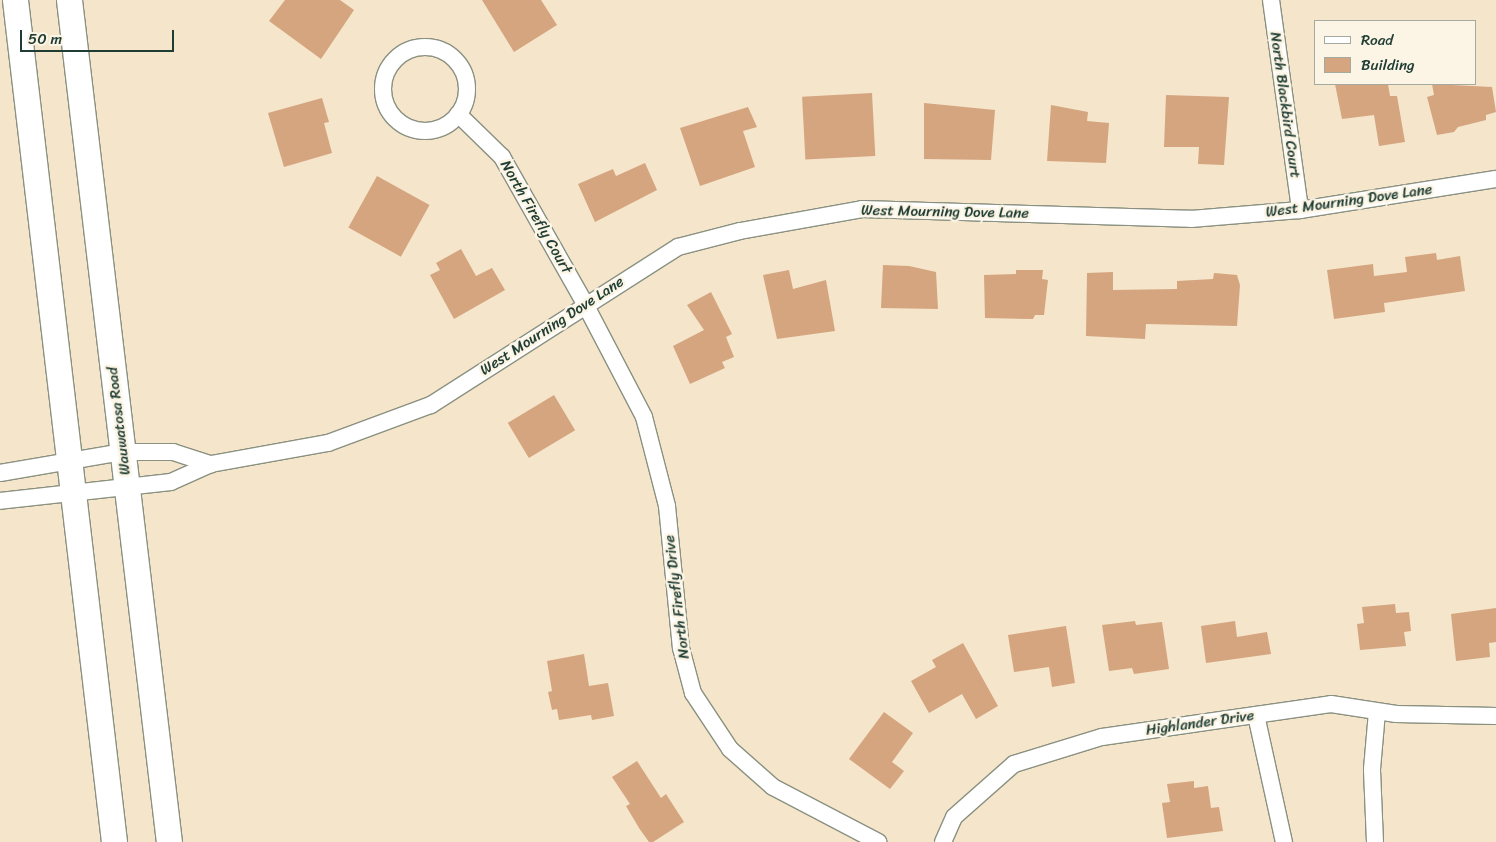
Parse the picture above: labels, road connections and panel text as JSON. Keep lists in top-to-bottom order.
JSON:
{
  "streets": {
    "main road": ["Wauwatosa Road"],
    "street": [
      "North Blackbird Court",
      "West Mourning Dove Lane",
      "North Firefly Court",
      "North Firefly Drive",
      "Highlander Drive"
    ]
  },
  "crossings": [
    ["North Blackbird Court", "West Mourning Dove Lane"],
    ["West Mourning Dove Lane", "North Firefly Court"],
    ["West Mourning Dove Lane", "North Firefly Drive"],
    ["North Firefly Court", "North Firefly Drive"]
  ],
  "legend": ["Road", "Building"],
  "scale_bar": "50 m"
}
